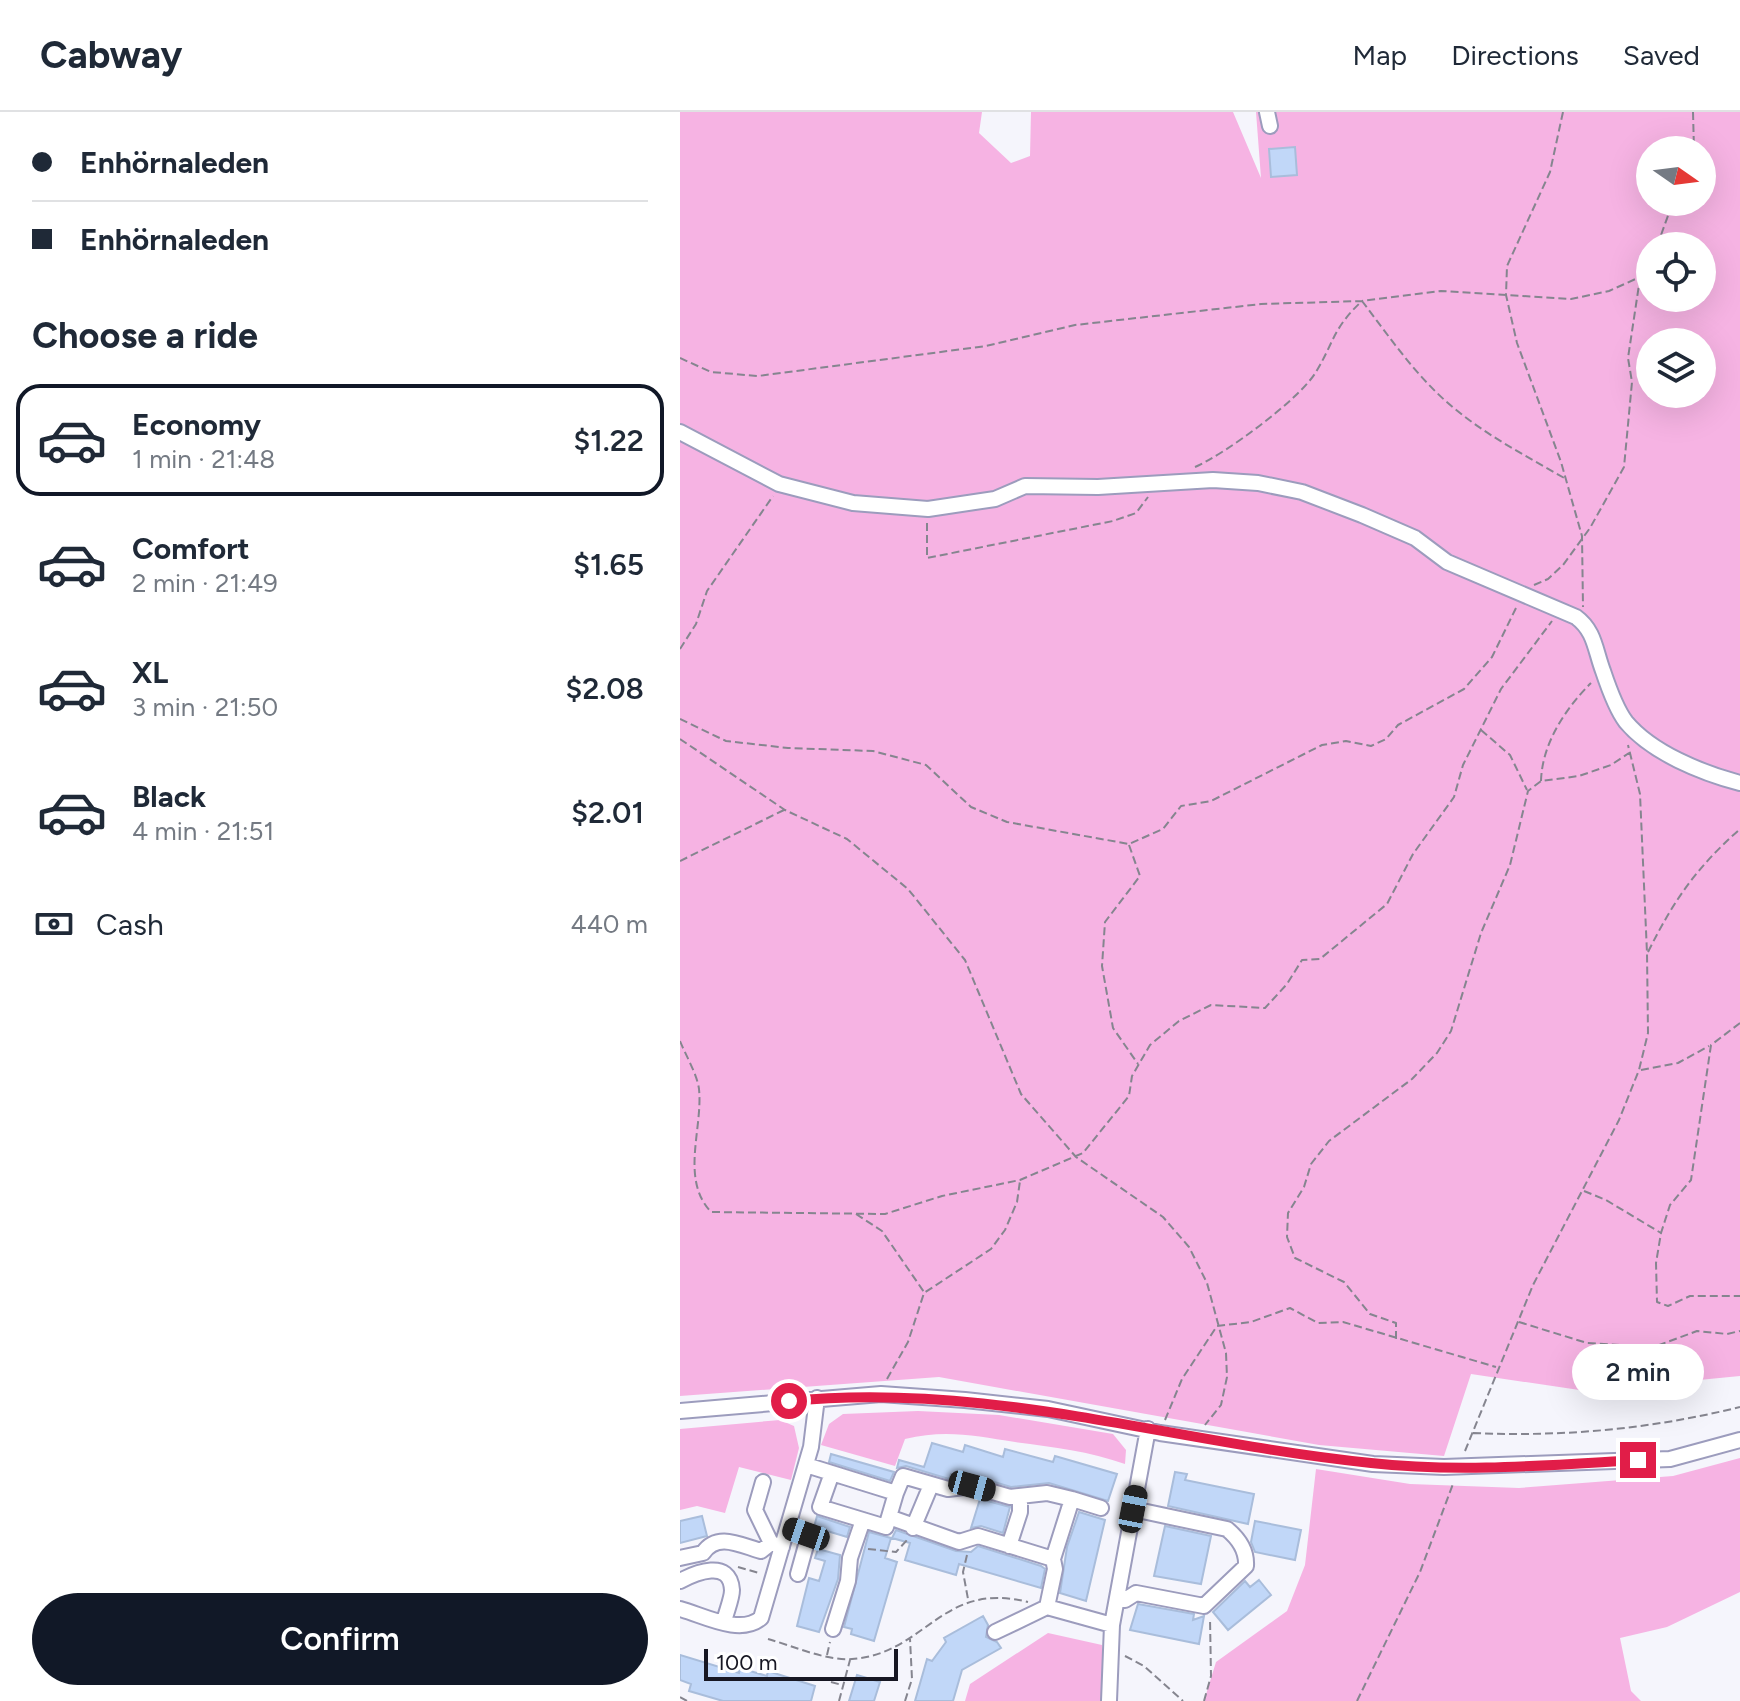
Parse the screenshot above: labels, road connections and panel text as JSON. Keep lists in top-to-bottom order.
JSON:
{
  "scale_bar": "100 m",
  "north": "right",
  "page": {
    "header": "Cabway",
    "nav": ["Map", "Directions", "Saved"],
    "banner": ["Enhörnaleden", "Enhörnaleden"],
    "heading": "Choose a ride",
    "list": [
      {
        "name": "Economy",
        "note": "1 min · 21:48",
        "value": "$1.22"
      },
      {
        "name": "Comfort",
        "note": "2 min · 21:49",
        "value": "$1.65"
      },
      {
        "name": "XL",
        "note": "3 min · 21:50",
        "value": "$2.08"
      },
      {
        "name": "Black",
        "note": "4 min · 21:51",
        "value": "$2.01"
      }
    ],
    "pay": ["Cash", "440 m"],
    "bubble": "2 min",
    "buttons": "Confirm",
    "scale": "100 m"
  }
}
